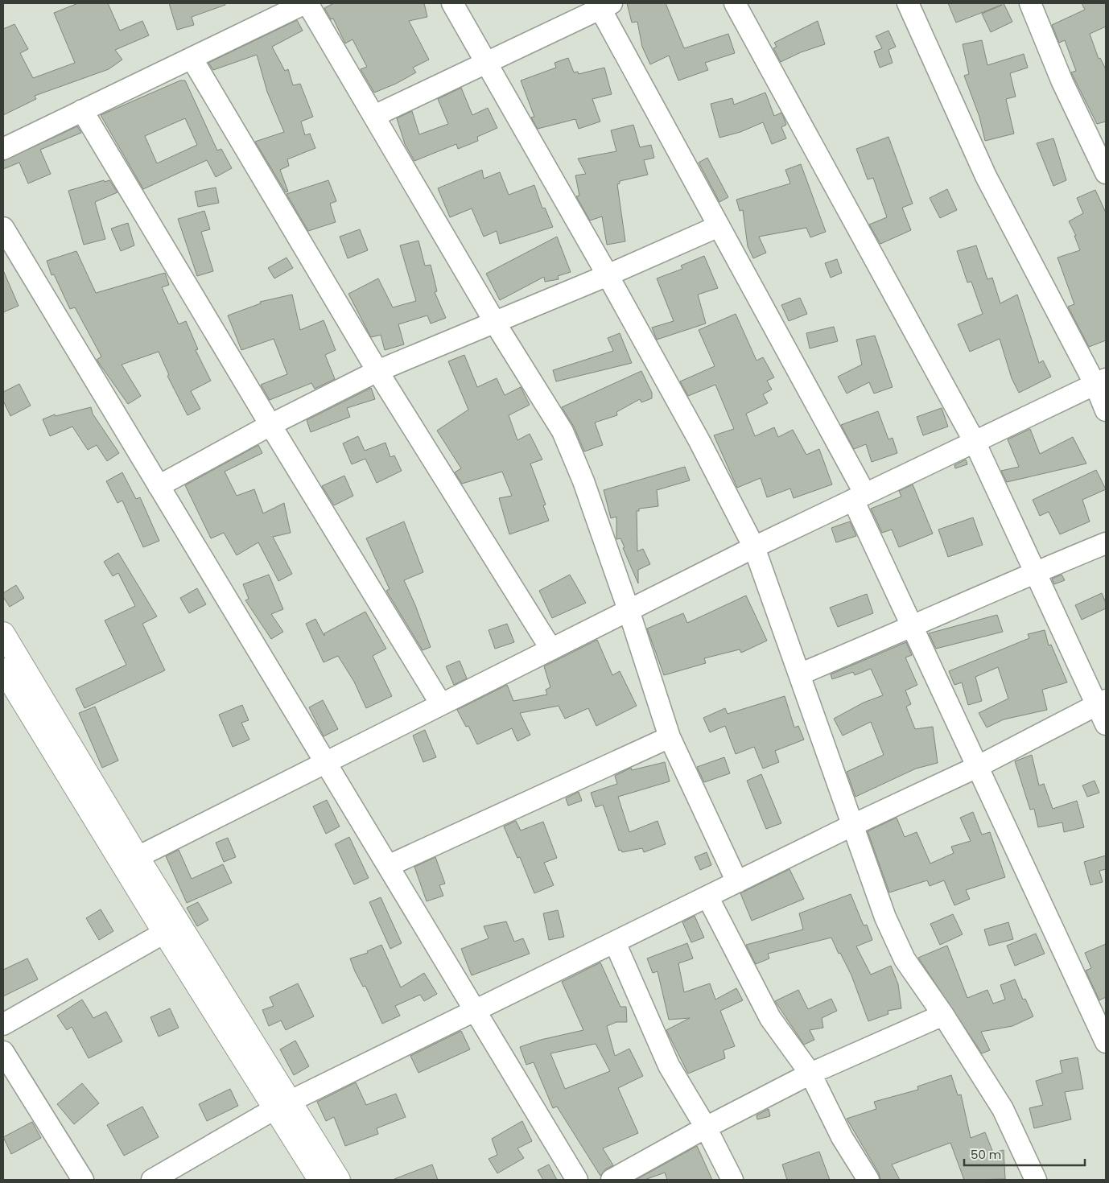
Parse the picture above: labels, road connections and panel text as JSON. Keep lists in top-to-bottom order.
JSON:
{
  "scale_bar": "50 m"
}
